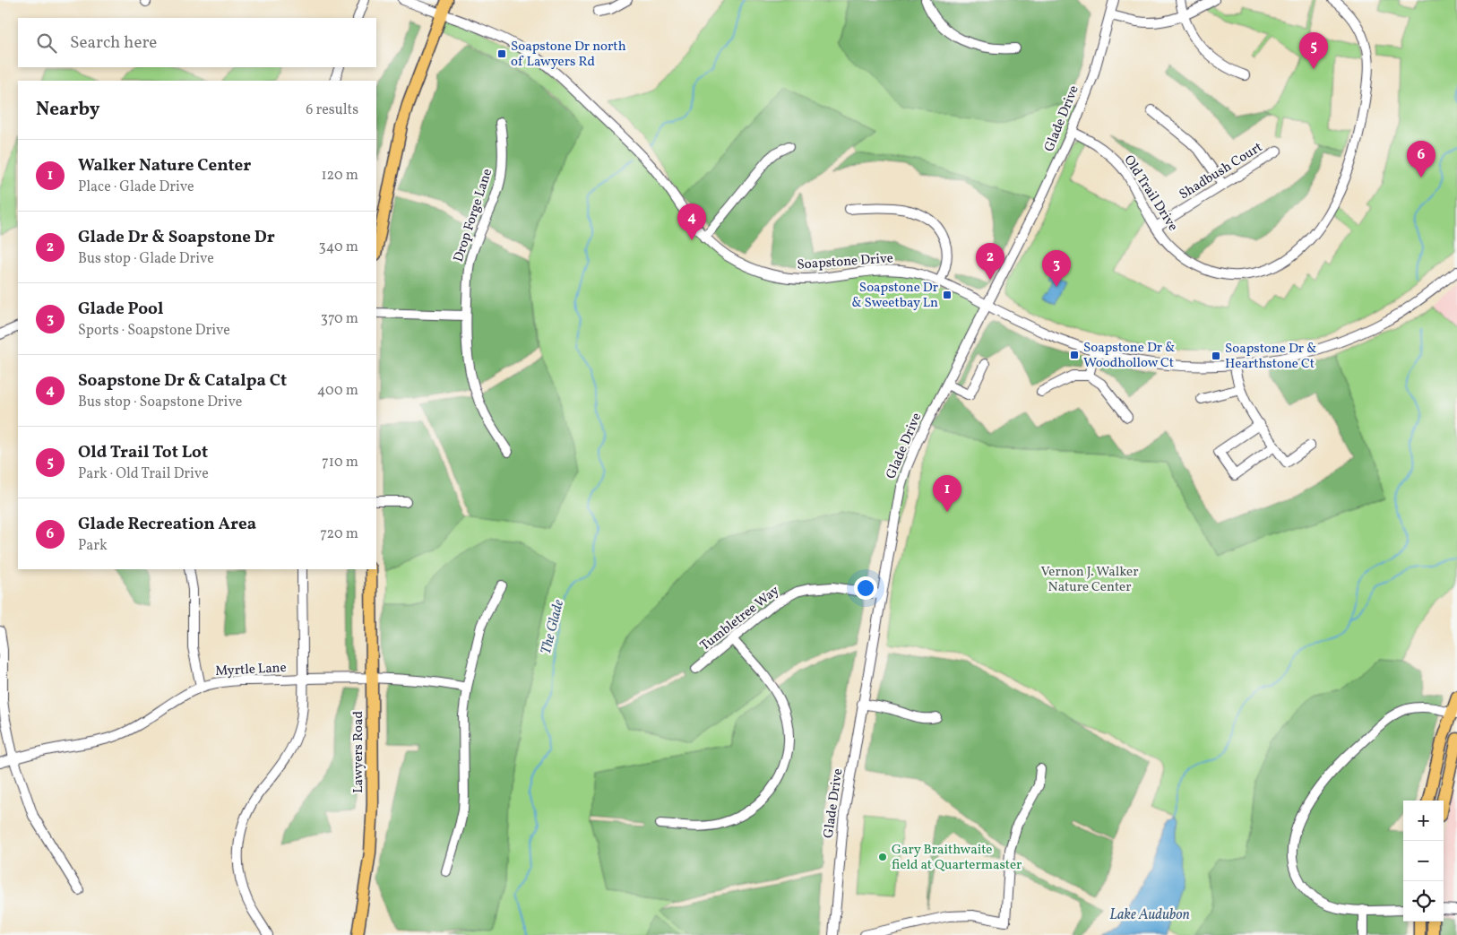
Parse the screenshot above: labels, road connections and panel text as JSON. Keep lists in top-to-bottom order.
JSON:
{
  "streets": {
    "main road": ["Lawyers Road"],
    "street": [
      "Glade Drive",
      "Shadbush Court",
      "Old Trail Drive",
      "Drop Forge Lane",
      "Soapstone Drive",
      "Tumbletree Way",
      "Myrtle Lane"
    ]
  },
  "crossings": [
    ["Glade Drive", "Old Trail Drive"],
    ["Glade Drive", "Soapstone Drive"],
    ["Glade Drive", "Tumbletree Way"],
    ["Shadbush Court", "Old Trail Drive"],
    ["Myrtle Lane", "Lawyers Road"]
  ],
  "water": ["The Glade", "Lake Audubon"],
  "parks": ["Vernon J. Walker Nature Center"],
  "places": {
    "transit": [
      "Soapstone Dr north of Lawyers Rd",
      "Soapstone Dr & Sweetbay Ln",
      "Soapstone Dr & Woodhollow Ct",
      "Soapstone Dr & Hearthstone Ct"
    ],
    "other": ["Gary Braithwaite field at Quartermaster"]
  },
  "page": {
    "search": "Search here",
    "pins": [
      "5",
      "6",
      "4",
      "2",
      "3",
      "1"
    ],
    "heading": ["Nearby", "6 results"],
    "list": [
      {
        "mark": "1",
        "name": "Walker Nature Center",
        "note": "Place · Glade Drive",
        "value": "120 m"
      },
      {
        "mark": "2",
        "name": "Glade Dr & Soapstone Dr",
        "note": "Bus stop · Glade Drive",
        "value": "340 m"
      },
      {
        "mark": "3",
        "name": "Glade Pool",
        "note": "Sports · Soapstone Drive",
        "value": "370 m"
      },
      {
        "mark": "4",
        "name": "Soapstone Dr & Catalpa Ct",
        "note": "Bus stop · Soapstone Drive",
        "value": "400 m"
      },
      {
        "mark": "5",
        "name": "Old Trail Tot Lot",
        "note": "Park · Old Trail Drive",
        "value": "710 m"
      },
      {
        "mark": "6",
        "name": "Glade Recreation Area",
        "note": "Park",
        "value": "720 m"
      }
    ],
    "map_buttons": ["+", "−"]
  }
}
